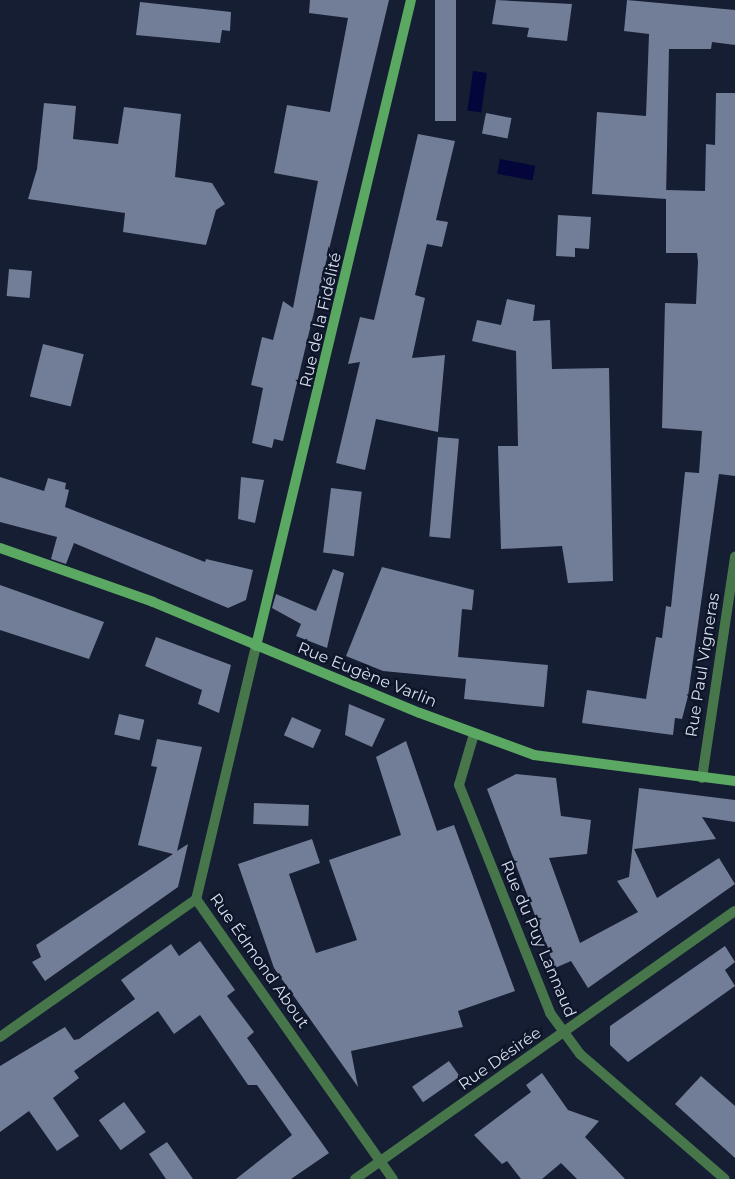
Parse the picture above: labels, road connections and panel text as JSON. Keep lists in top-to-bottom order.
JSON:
{
  "streets": {
    "street": [
      "Rue de la Fidélité",
      "Rue Paul Vigneras",
      "Rue Eugène Varlin",
      "Rue du Puy Lannaud",
      "Rue Édmond About",
      "Rue Désirée"
    ]
  },
  "crossings": [
    ["Rue de la Fidélité", "Rue Eugène Varlin"],
    ["Rue de la Fidélité", "Rue Édmond About"],
    ["Rue Paul Vigneras", "Rue Eugène Varlin"],
    ["Rue Eugène Varlin", "Rue du Puy Lannaud"],
    ["Rue Eugène Varlin", "Rue Édmond About"],
    ["Rue du Puy Lannaud", "Rue Désirée"],
    ["Rue Édmond About", "Rue Désirée"]
  ]
}
